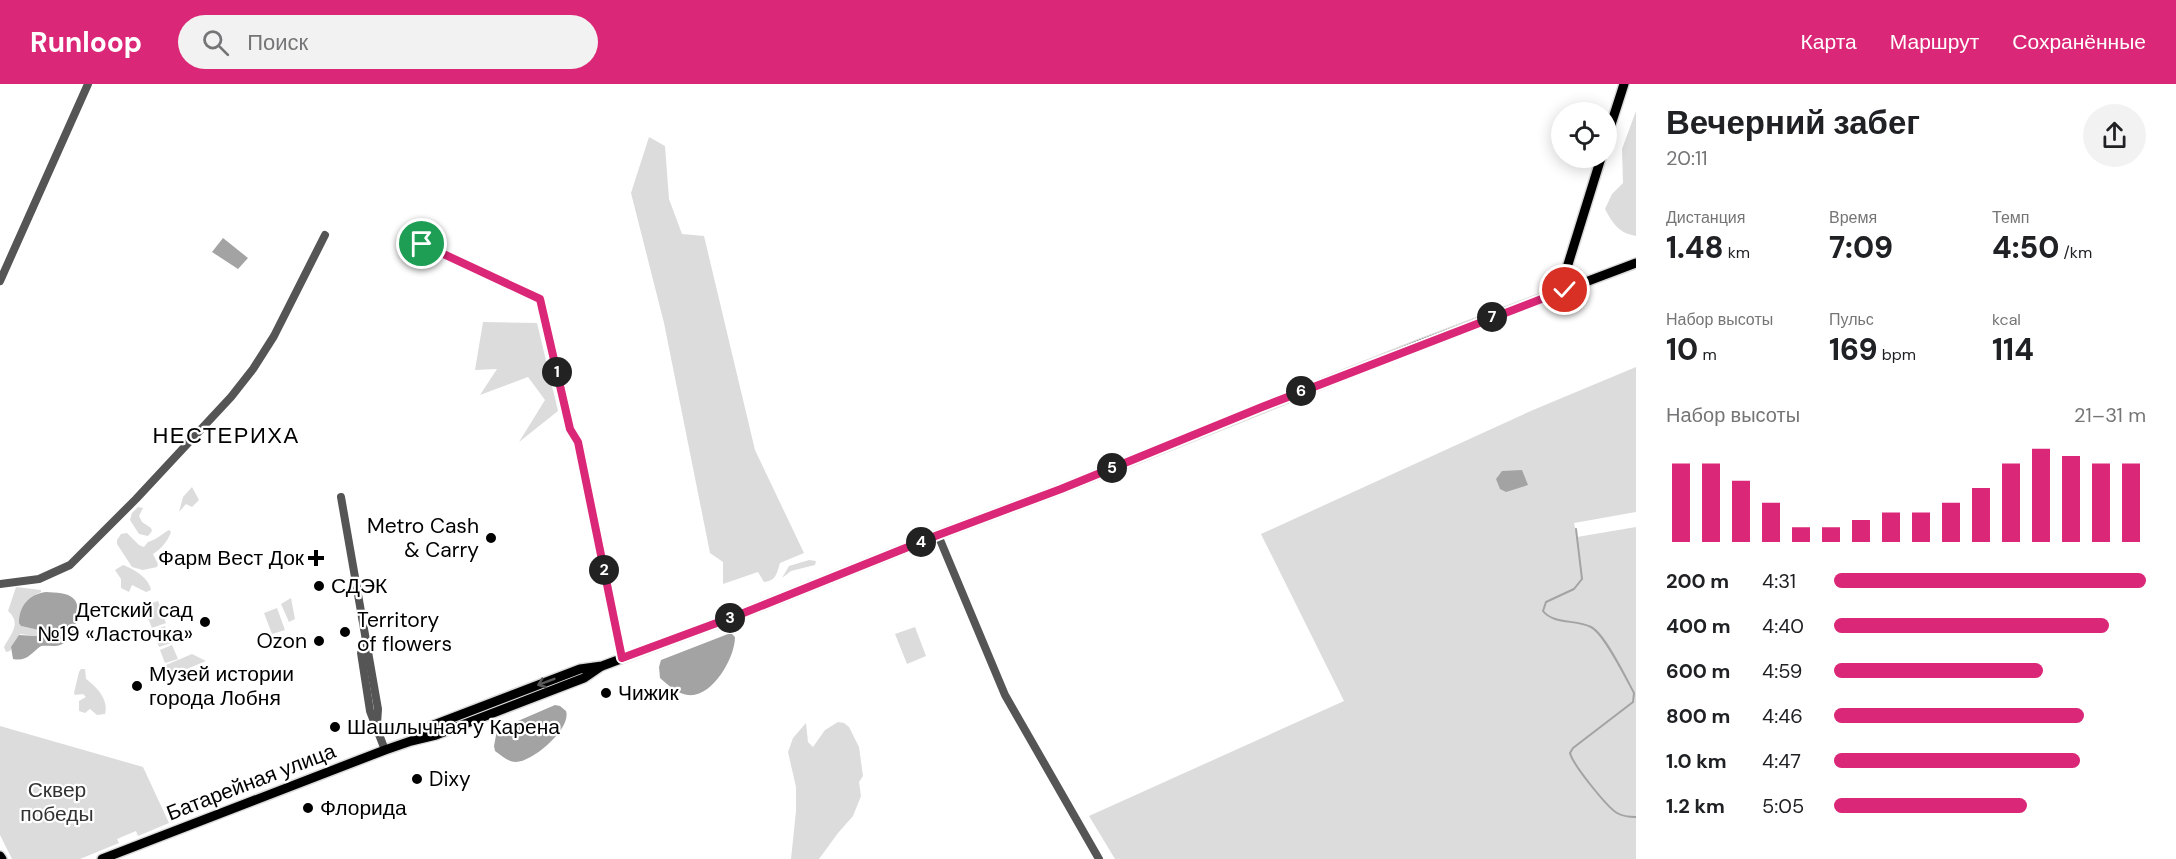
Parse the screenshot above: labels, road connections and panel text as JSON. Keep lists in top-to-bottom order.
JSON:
{
  "streets": {
    "main road": ["Батарейная улица"]
  },
  "districts": ["НЕСТЕРИХА"],
  "parks": ["Сквер победы"],
  "places": {
    "other": [
      "Metro Cash & Carry",
      "СДЭК",
      "Детский сад №19 «Ласточка»",
      "Territory of flowers",
      "Ozon",
      "Музей истории города Лобня",
      "Чижик",
      "Шашлычная у Карена",
      "Dixy",
      "Флорида"
    ],
    "health": ["Фарм Вест Док"]
  },
  "page": {
    "header": "Runloop",
    "search": "Поиск",
    "nav": ["Карта", "Маршрут", "Сохранённые"],
    "heading": ["Вечерний забег", "20:11"],
    "stats": [
      ["Дистанция", "1.48 km"],
      ["Время", "7:09"],
      ["Темп", "4:50 /km"],
      ["Набор высоты", "10 m"],
      ["Пульс", "169 bpm"],
      ["kcal", "114"]
    ],
    "pins": [
      "7",
      "1",
      "6",
      "5",
      "4",
      "2",
      "3"
    ],
    "chart": ["Набор высоты", "21–31 m"],
    "list": [
      {
        "name": "200 m",
        "note": "4:31"
      },
      {
        "name": "400 m",
        "note": "4:40"
      },
      {
        "name": "600 m",
        "note": "4:59"
      },
      {
        "name": "800 m",
        "note": "4:46"
      },
      {
        "name": "1.0 km",
        "note": "4:47"
      },
      {
        "name": "1.2 km",
        "note": "5:05"
      }
    ]
  }
}
